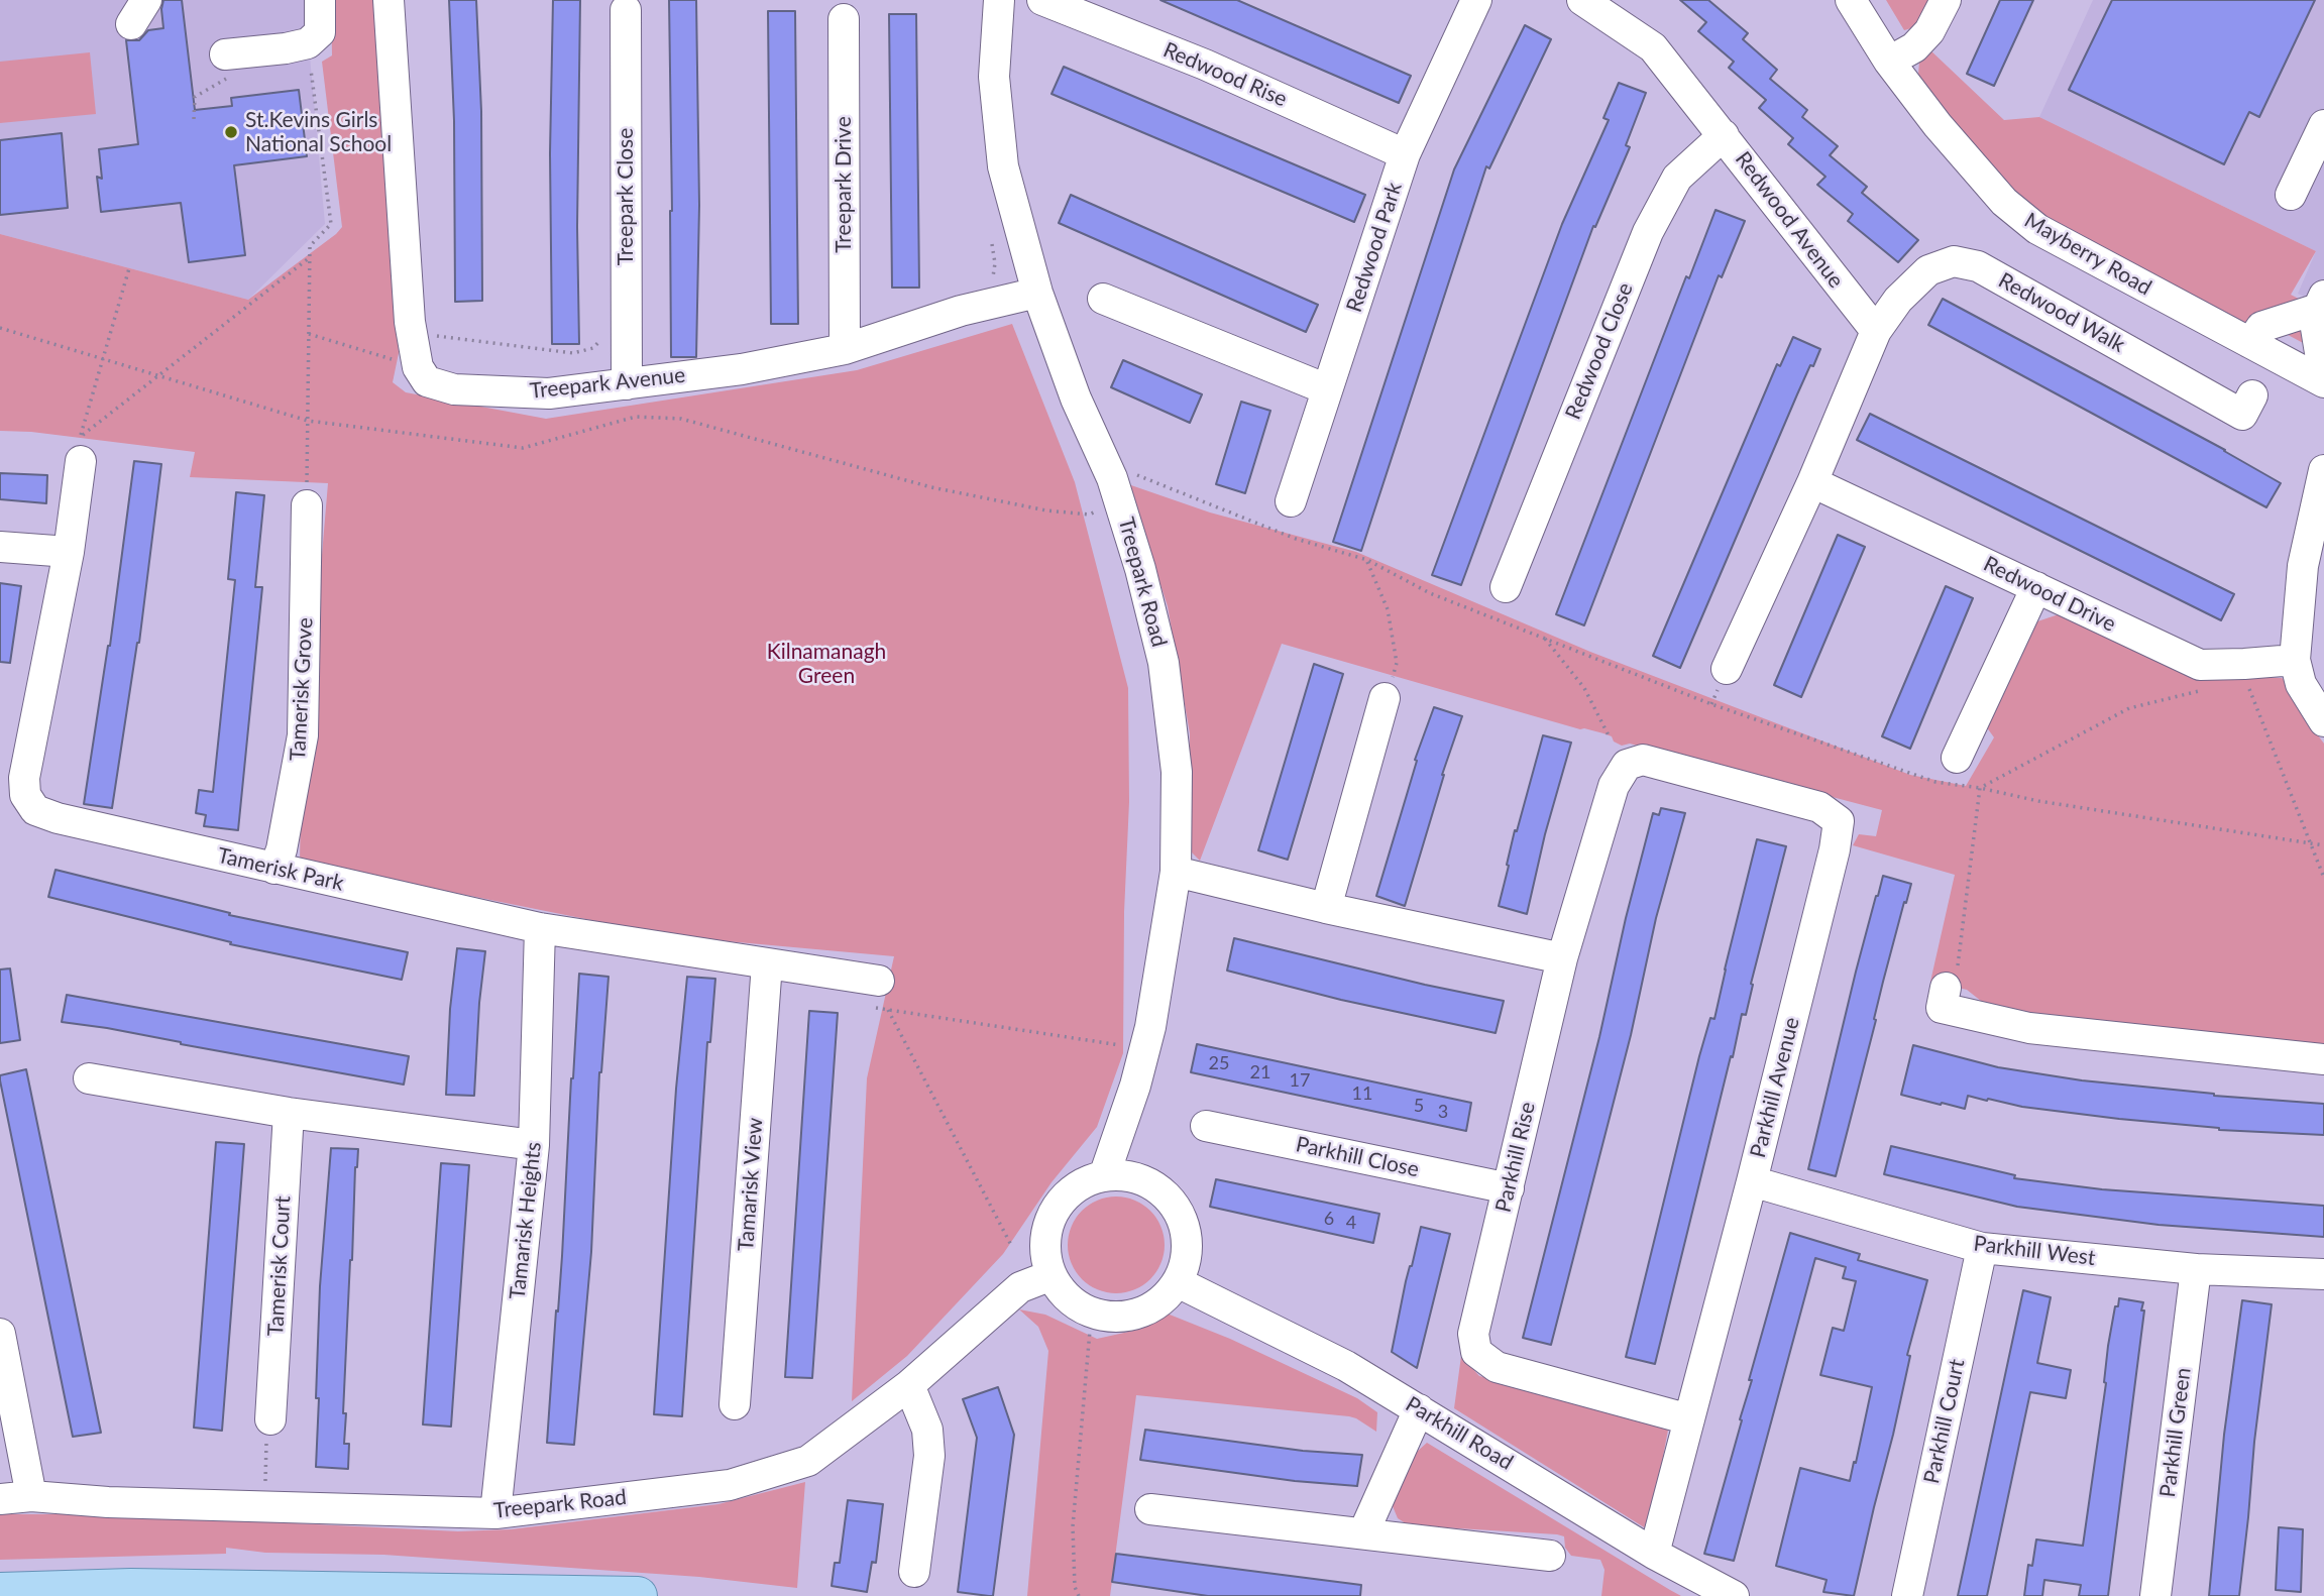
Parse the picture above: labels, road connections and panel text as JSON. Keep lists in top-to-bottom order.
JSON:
{
  "streets": {
    "street": [
      "Redwood Rise",
      "Treepark Drive",
      "Treepark Close",
      "Redwood Avenue",
      "Redwood Park",
      "Mayberry Road",
      "Redwood Walk",
      "Redwood Close",
      "Treepark Avenue",
      "Treepark Road",
      "Redwood Drive",
      "Tamerisk Grove",
      "Tamerisk Park",
      "Parkhill Avenue",
      "Parkhill Close",
      "Parkhill Rise",
      "Tamarisk View",
      "Tamarisk Heights",
      "Parkhill West",
      "Tamerisk Court",
      "Parkhill Court",
      "Parkhill Green",
      "Parkhill Road"
    ]
  },
  "crossings": [
    ["Redwood Rise", "Redwood Park"],
    ["Treepark Drive", "Treepark Avenue"],
    ["Treepark Close", "Treepark Avenue"],
    ["Redwood Avenue", "Redwood Walk"],
    ["Redwood Avenue", "Redwood Close"],
    ["Treepark Avenue", "Treepark Road"],
    ["Treepark Road", "Tamarisk Heights"],
    ["Treepark Road", "Parkhill Road"],
    ["Tamerisk Grove", "Tamerisk Park"],
    ["Tamerisk Park", "Tamarisk View"],
    ["Tamerisk Park", "Tamarisk Heights"],
    ["Parkhill Avenue", "Parkhill Rise"],
    ["Parkhill Avenue", "Parkhill West"],
    ["Parkhill Avenue", "Parkhill Road"],
    ["Parkhill Close", "Parkhill Rise"],
    ["Parkhill West", "Parkhill Court"],
    ["Parkhill West", "Parkhill Green"]
  ],
  "parks": ["Kilnamanagh Green"],
  "places": ["St.Kevins Girls National School"],
  "house_numbers": [
    "25",
    "21",
    "17",
    "11",
    "5",
    "3",
    "6",
    "4"
  ]
}
